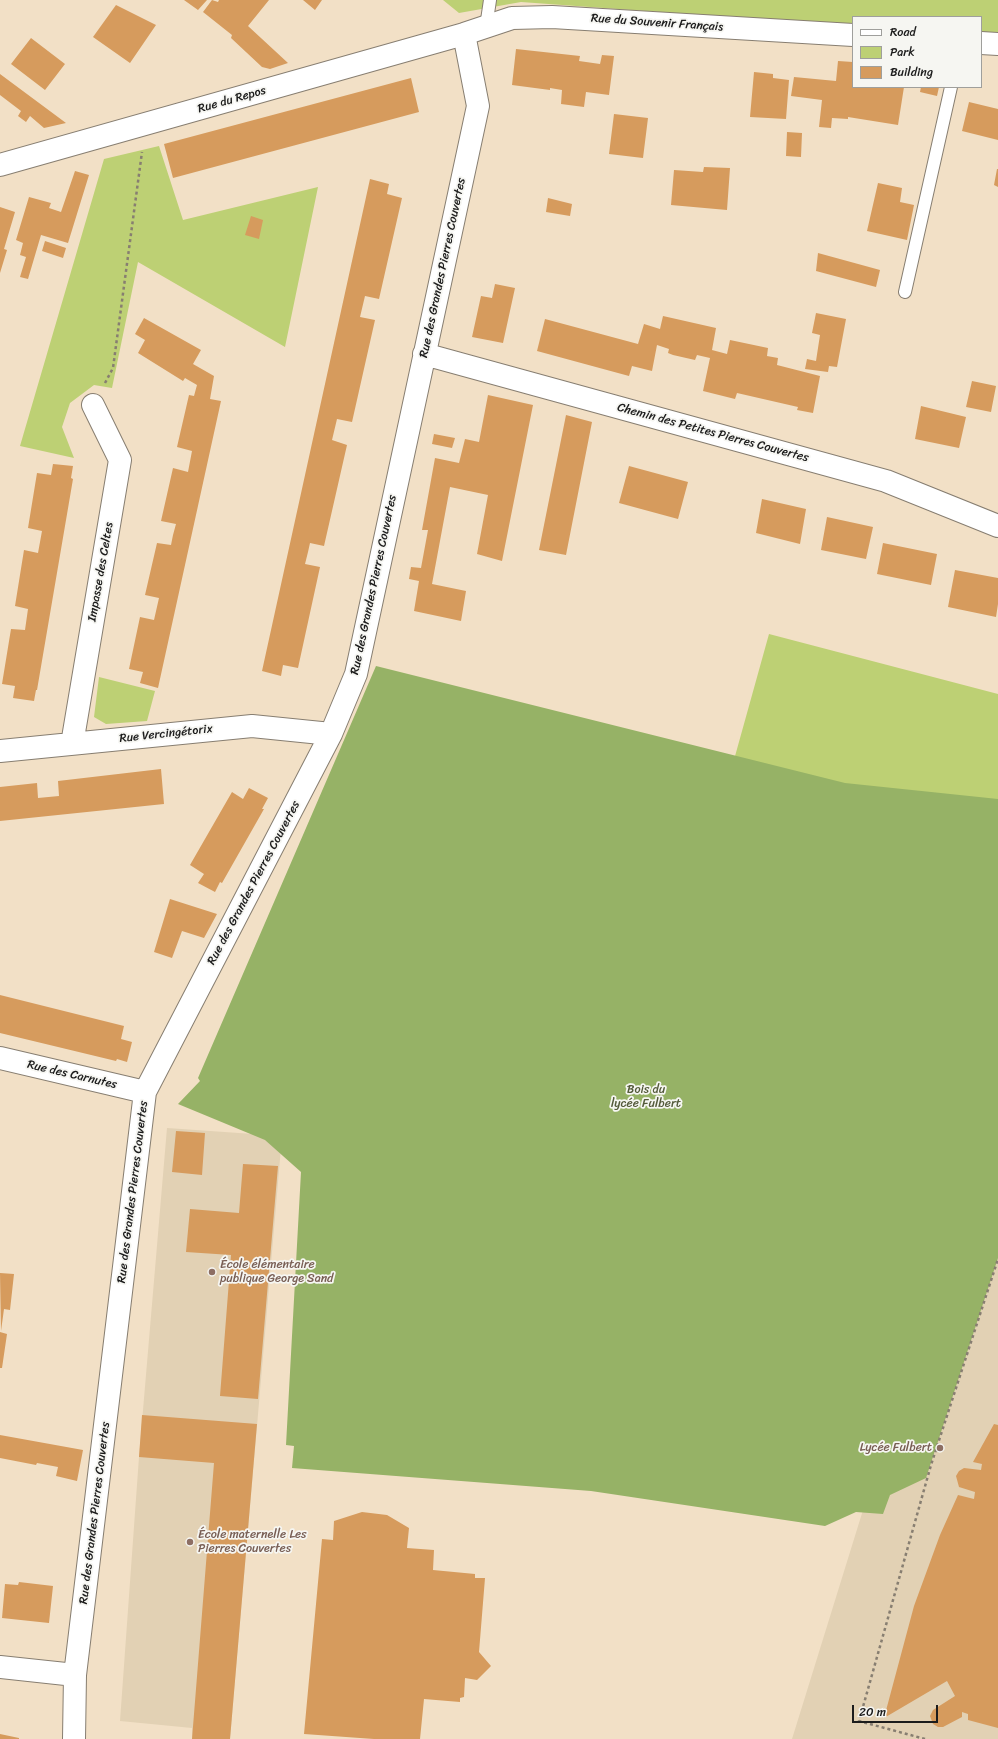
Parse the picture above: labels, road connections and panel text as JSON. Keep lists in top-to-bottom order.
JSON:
{
  "streets": {
    "street": [
      "Rue du Souvenir Français",
      "Rue du Repos",
      "Rue des Grandes Pierres Couvertes",
      "Chemin des Petites Pierres Couvertes",
      "Impasse des Celtes",
      "Rue Vercingétorix",
      "Rue des Carnutes"
    ]
  },
  "crossings": [
    ["Rue du Souvenir Français", "Rue du Repos"],
    ["Rue du Souvenir Français", "Rue des Grandes Pierres Couvertes"],
    ["Rue du Repos", "Rue des Grandes Pierres Couvertes"],
    ["Rue des Grandes Pierres Couvertes", "Chemin des Petites Pierres Couvertes"],
    ["Rue des Grandes Pierres Couvertes", "Rue Vercingétorix"],
    ["Rue des Grandes Pierres Couvertes", "Rue des Carnutes"],
    ["Impasse des Celtes", "Rue Vercingétorix"]
  ],
  "parks": ["Bois du lycée Fulbert"],
  "places": ["École élémentaire publique George Sand", "Lycée Fulbert", "École maternelle Les Pierres Couvertes"],
  "legend": ["Road", "Park", "Building"],
  "scale_bar": "20 m"
}
